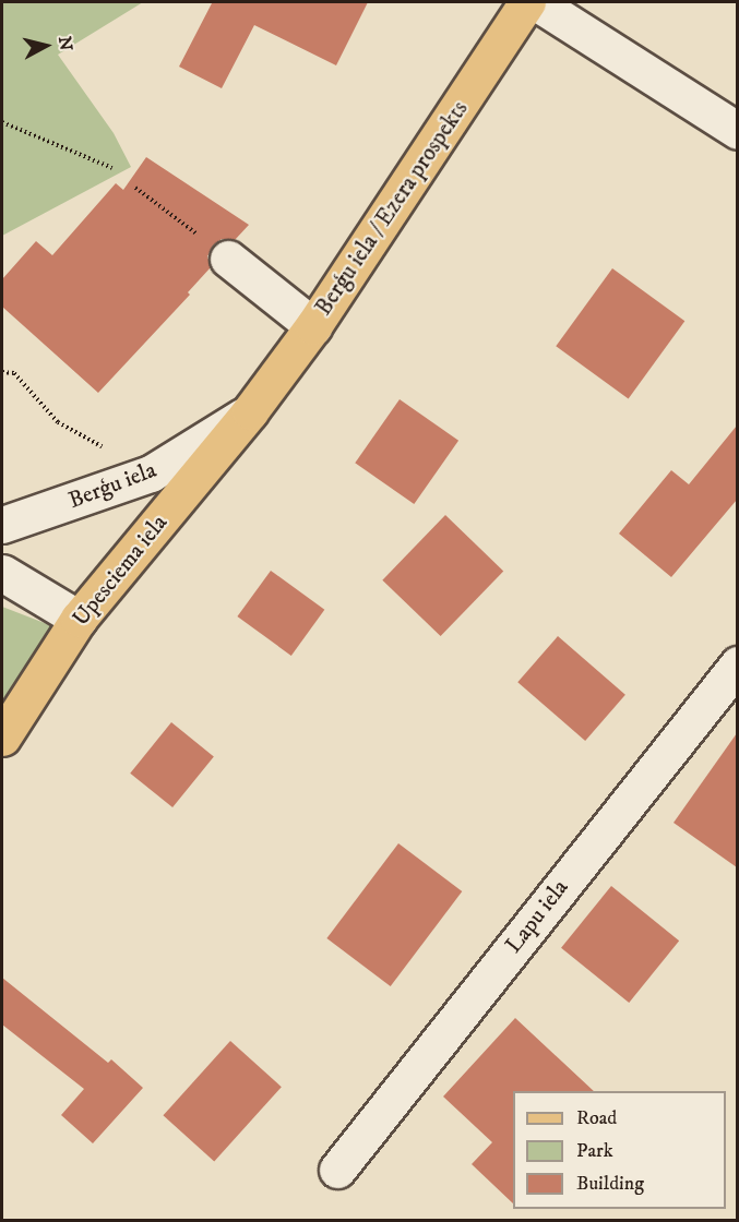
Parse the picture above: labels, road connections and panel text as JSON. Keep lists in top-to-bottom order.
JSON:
{
  "streets": {
    "main road": ["Berģu iela / Ezera prospekts", "Upesciema iela"],
    "street": ["Berģu iela", "Lapu iela"]
  },
  "crossings": [
    ["Berģu iela / Ezera prospekts", "Berģu iela"],
    ["Berģu iela / Ezera prospekts", "Upesciema iela"],
    ["Berģu iela", "Upesciema iela"]
  ],
  "legend": ["Road", "Park", "Building"],
  "north": "right"
}
